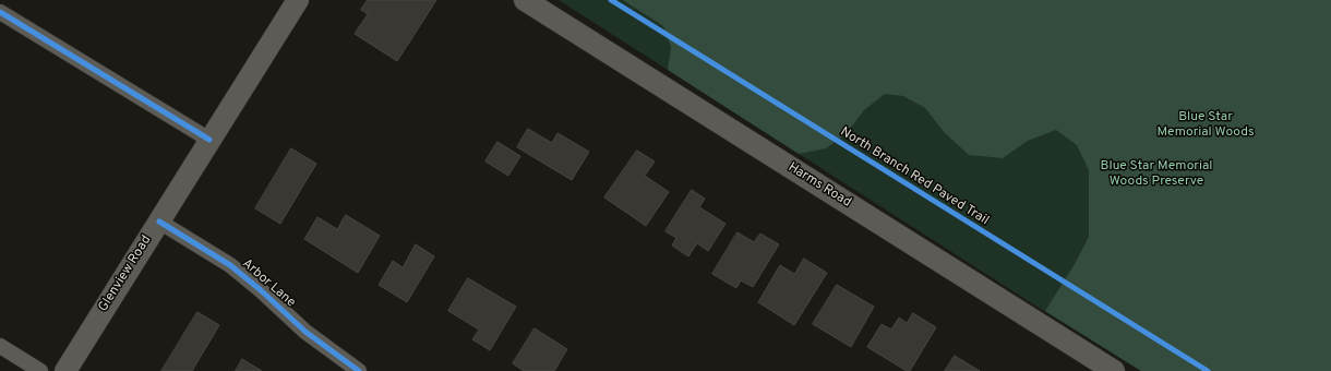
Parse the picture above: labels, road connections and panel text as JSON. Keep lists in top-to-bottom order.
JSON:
{
  "streets": {
    "main road": ["Harms Road", "Glenview Road"],
    "street": ["Arbor Lane"],
    "cycle path": ["North Branch Red Paved Trail"]
  },
  "crossings": [
    ["Glenview Road", "Arbor Lane"]
  ],
  "parks": ["Blue Star Memorial Woods", "Blue Star Memorial Woods Preserve"]
}
